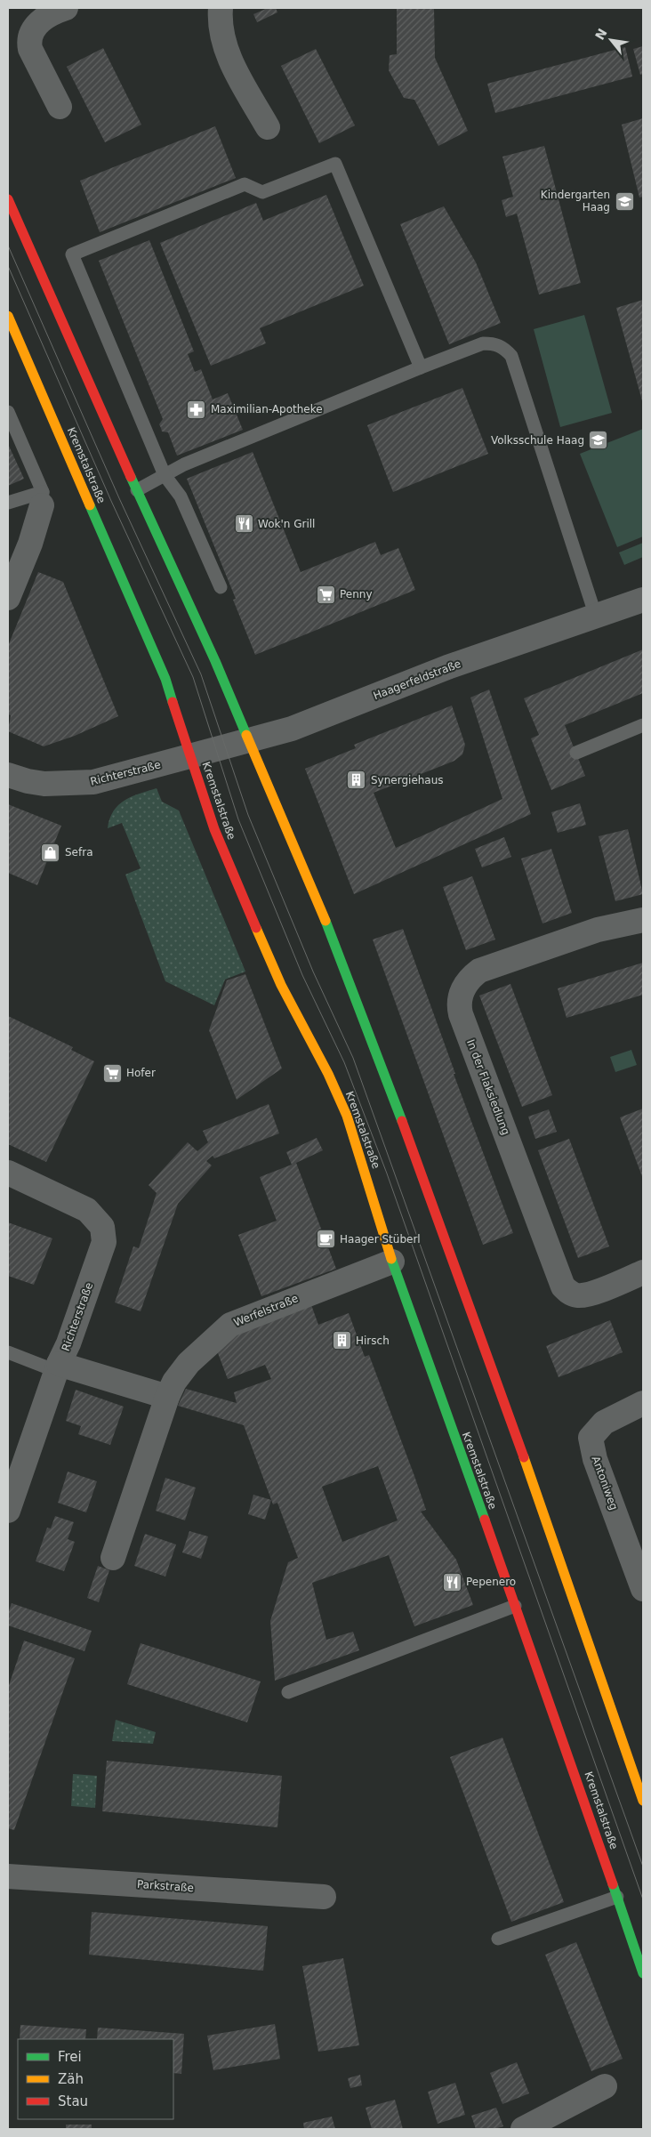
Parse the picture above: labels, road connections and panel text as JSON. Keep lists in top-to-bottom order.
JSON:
{
  "streets": {
    "main road": ["Kremstalstraße"],
    "street": [
      "Haagerfeldstraße",
      "Richterstraße",
      "In der Flaksiedlung",
      "Werfelstraße",
      "Antoniweg",
      "Parkstraße"
    ]
  },
  "crossings": [
    ["Kremstalstraße", "Haagerfeldstraße"],
    ["Kremstalstraße", "Richterstraße"],
    ["Kremstalstraße", "Werfelstraße"],
    ["Haagerfeldstraße", "Richterstraße"]
  ],
  "places": {
    "school or university": ["Kindergarten Haag", "Volksschule Haag"],
    "pharmacy": ["Maximilian-Apotheke"],
    "restaurant": ["Wok'n Grill", "Pepenero"],
    "supermarket": ["Penny", "Hofer"],
    "building": ["Synergiehaus", "Hirsch"],
    "shop": ["Sefra"],
    "cafe": ["Haager Stüberl"]
  },
  "legend": ["Frei", "Zäh", "Stau"],
  "north": "top left"
}
